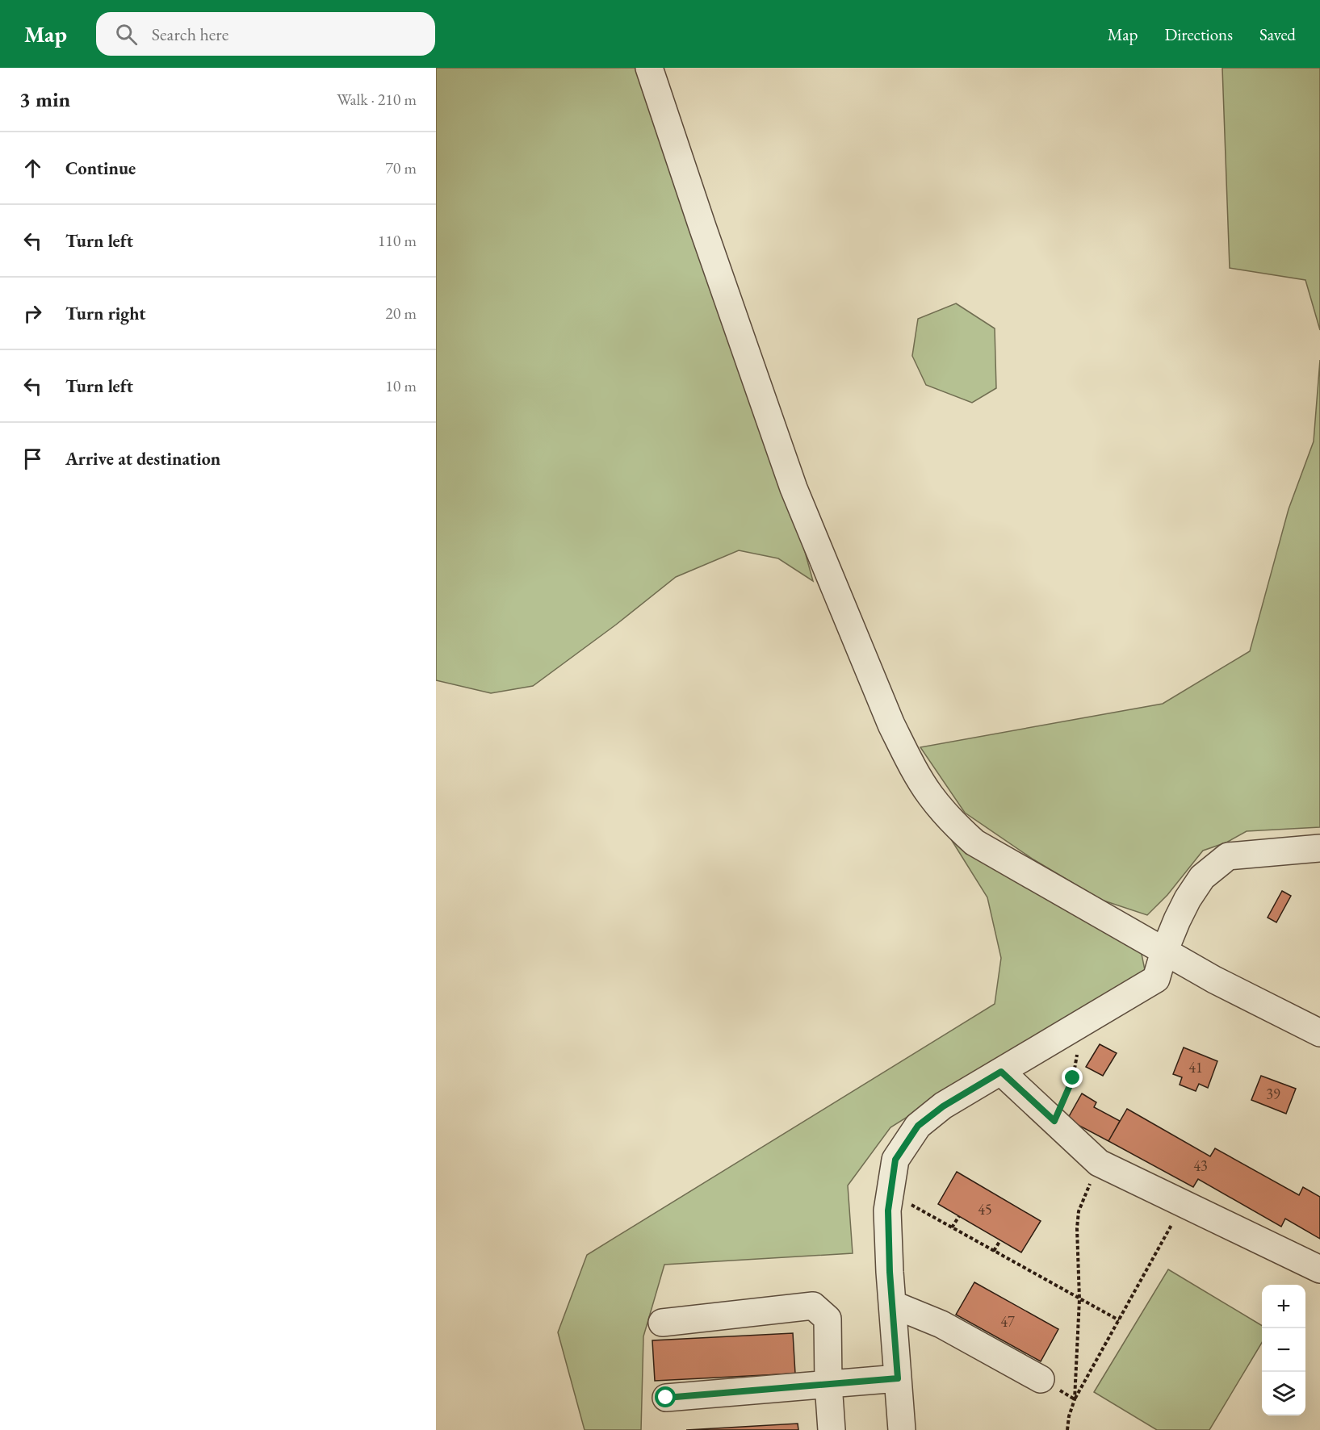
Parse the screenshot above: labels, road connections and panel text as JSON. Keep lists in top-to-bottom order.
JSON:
{
  "house_numbers": [
    "41",
    "39",
    "43",
    "45",
    "47"
  ],
  "page": {
    "header": "Map",
    "search": "Search here",
    "nav": ["Map", "Directions", "Saved"],
    "heading": ["3 min", "Walk · 210 m"],
    "list": [
      ["Continue", "70 m"],
      ["Turn left", "110 m"],
      ["Turn right", "20 m"],
      ["Turn left", "10 m"],
      "Arrive at destination"
    ],
    "map_buttons": ["+", "−"]
  }
}
